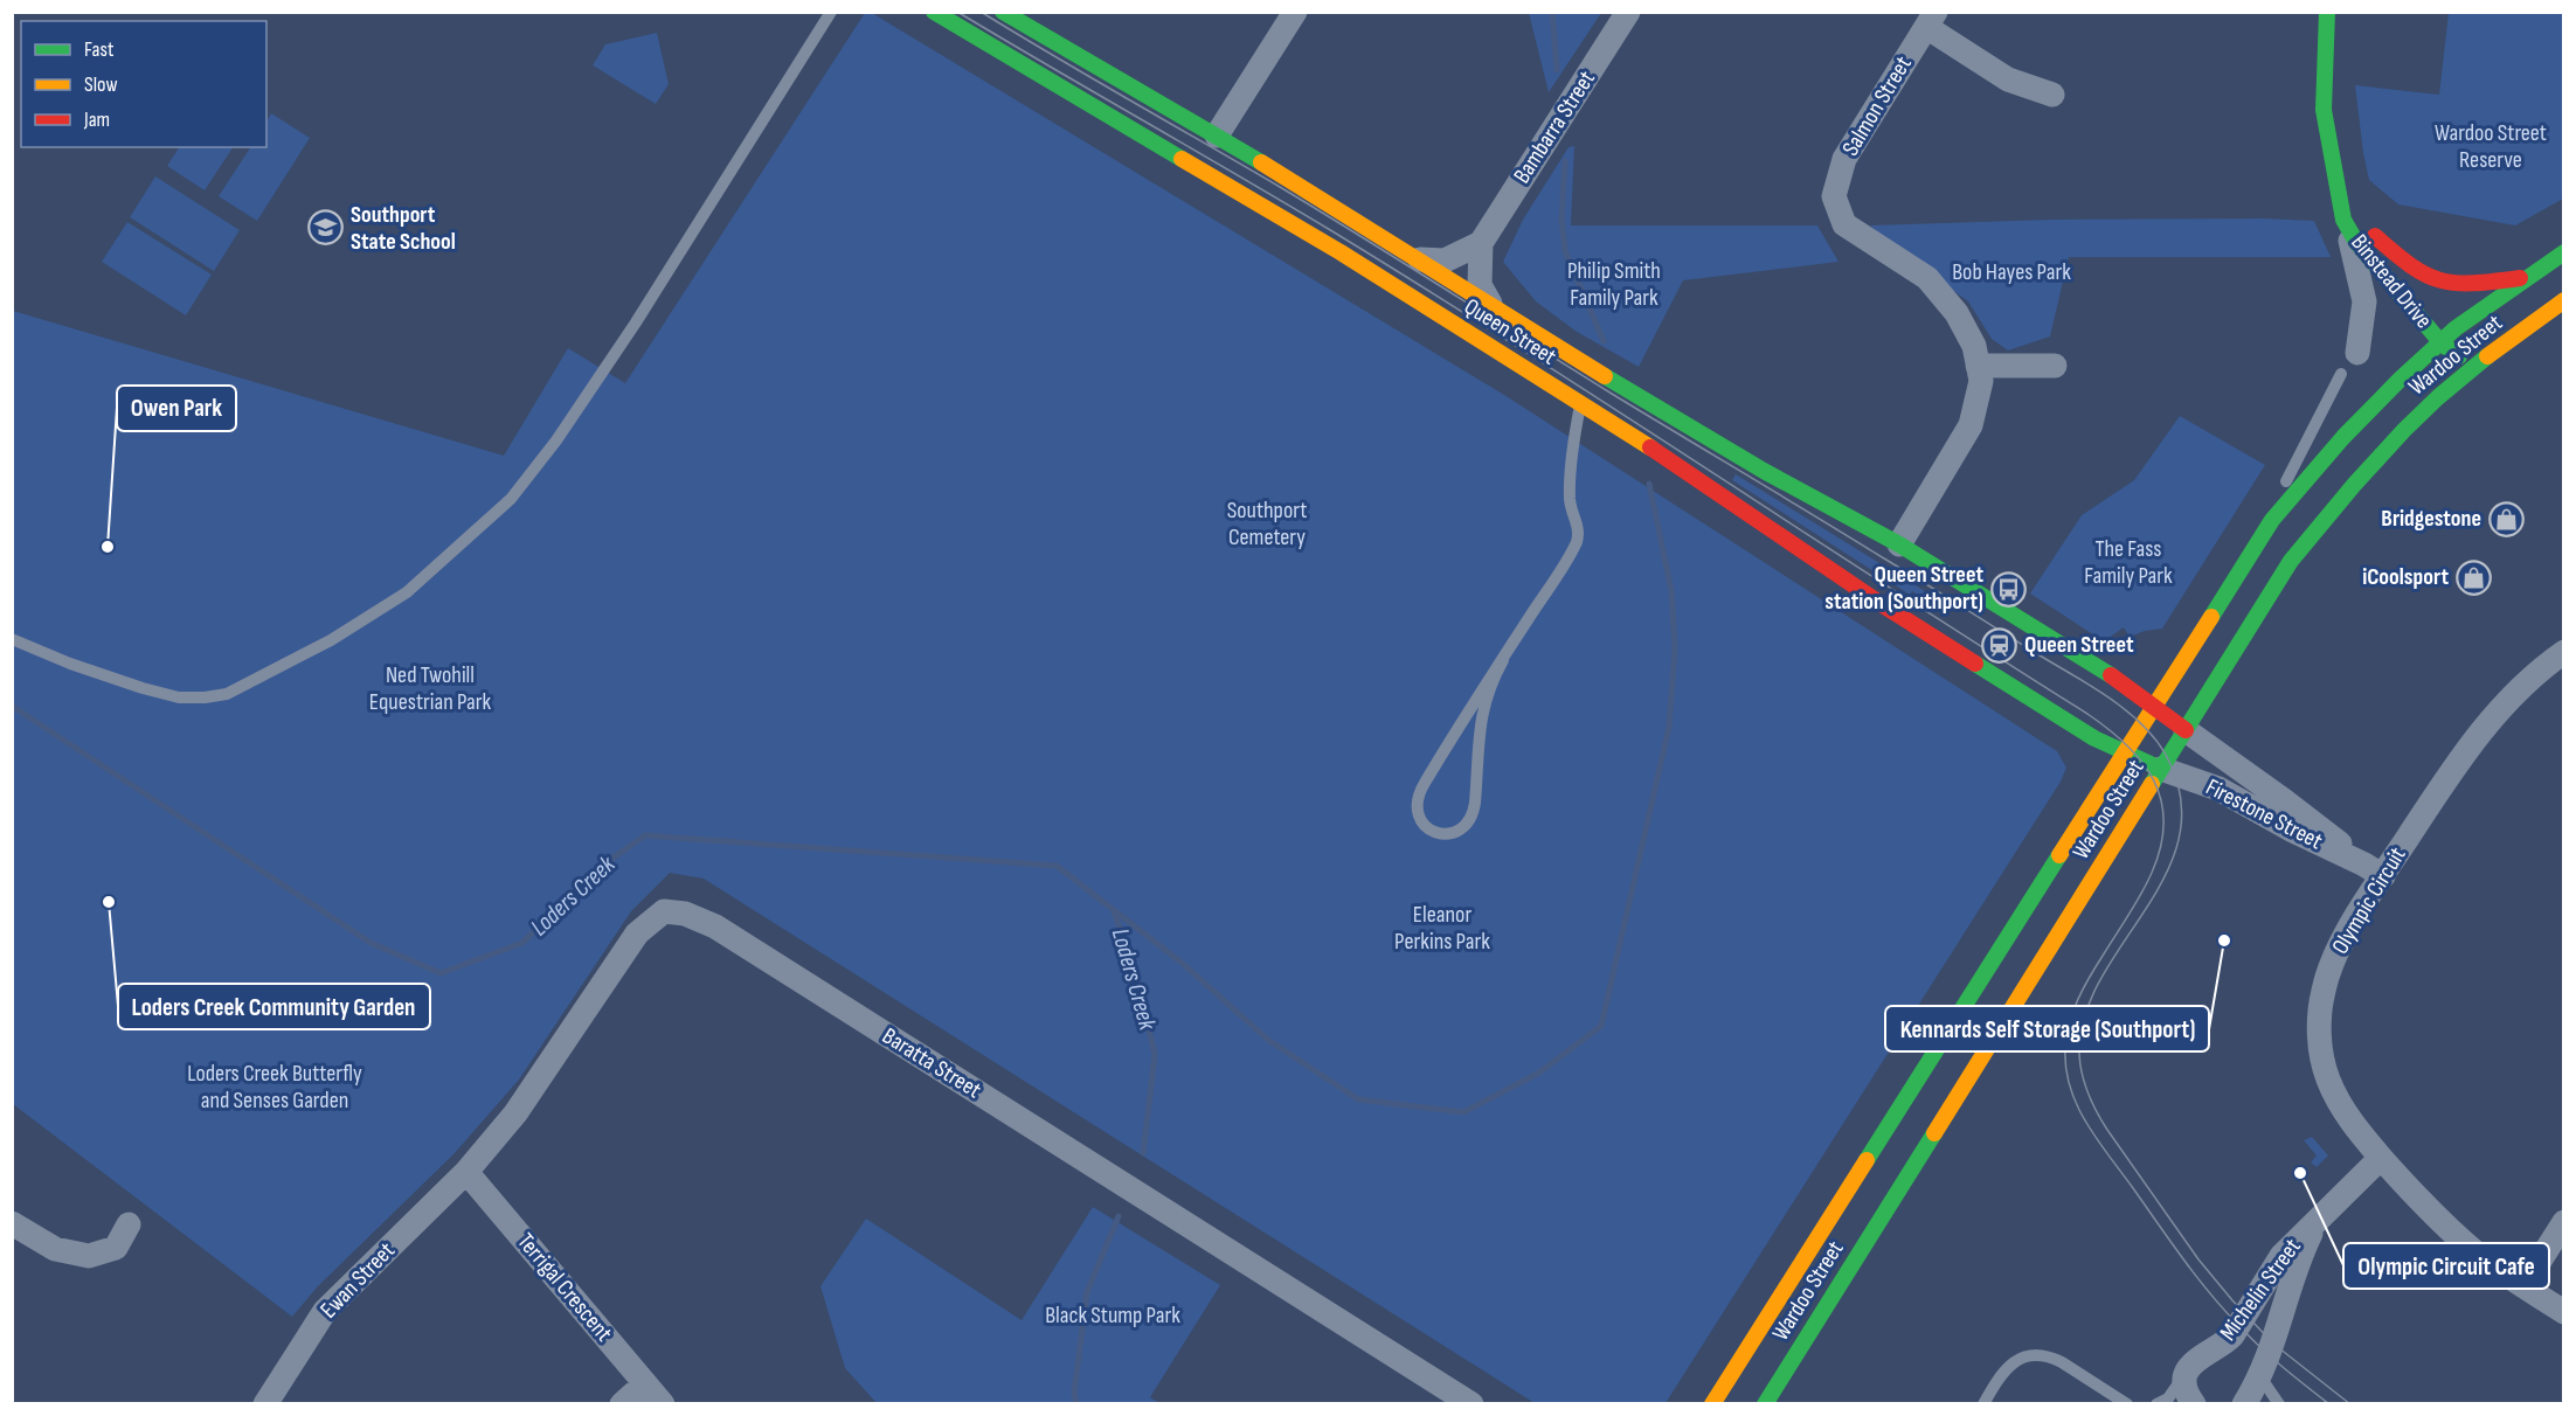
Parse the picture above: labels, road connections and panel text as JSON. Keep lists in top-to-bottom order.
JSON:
{
  "streets": {
    "street": [
      "Salmon Street",
      "Bambarra Street",
      "Binstead Drive",
      "Queen Street",
      "Wardoo Street",
      "Firestone Street",
      "Olympic Circuit",
      "Baratta Street",
      "Ewan Street",
      "Terrigal Crescent",
      "Michelin Street"
    ]
  },
  "crossings": [
    ["Salmon Street", "Queen Street"],
    ["Binstead Drive", "Wardoo Street"],
    ["Queen Street", "Wardoo Street"],
    ["Queen Street", "Firestone Street"],
    ["Wardoo Street", "Firestone Street"],
    ["Firestone Street", "Olympic Circuit"],
    ["Olympic Circuit", "Michelin Street"],
    ["Baratta Street", "Ewan Street"],
    ["Baratta Street", "Terrigal Crescent"],
    ["Ewan Street", "Terrigal Crescent"]
  ],
  "water": ["Loders Creek"],
  "parks": [
    "Wardoo Street Reserve",
    "Philip Smith Family Park",
    "Bob Hayes Park",
    "Southport Cemetery",
    "The Fass Family Park",
    "Ned Twohill Equestrian Park",
    "Eleanor Perkins Park",
    "Loders Creek Butterfly and Senses Garden",
    "Black Stump Park"
  ],
  "places": {
    "school or university": ["Southport State School"],
    "shop": ["Bridgestone", "iCoolsport"],
    "other": [
      "Owen Park",
      "Loders Creek Community Garden",
      "Kennards Self Storage (Southport)",
      "Olympic Circuit Cafe"
    ],
    "bus stop": ["Queen Street station (Southport)"],
    "station": ["Queen Street"]
  },
  "legend": ["Fast", "Slow", "Jam"]
}
